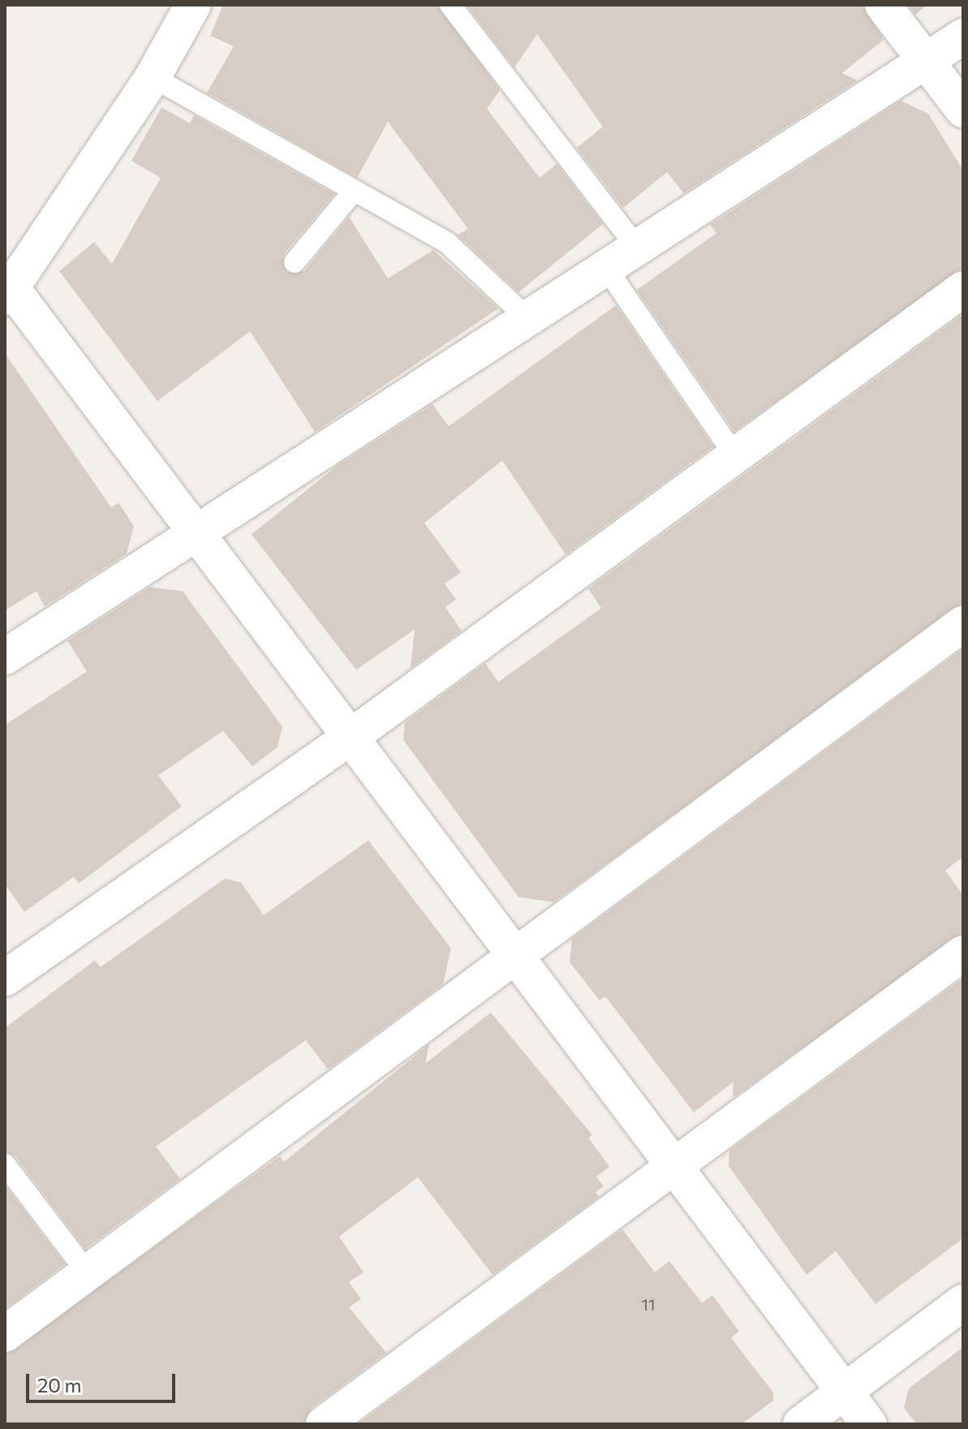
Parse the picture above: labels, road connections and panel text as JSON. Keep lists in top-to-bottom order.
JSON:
{
  "house_numbers": ["11"],
  "scale_bar": "20 m"
}
